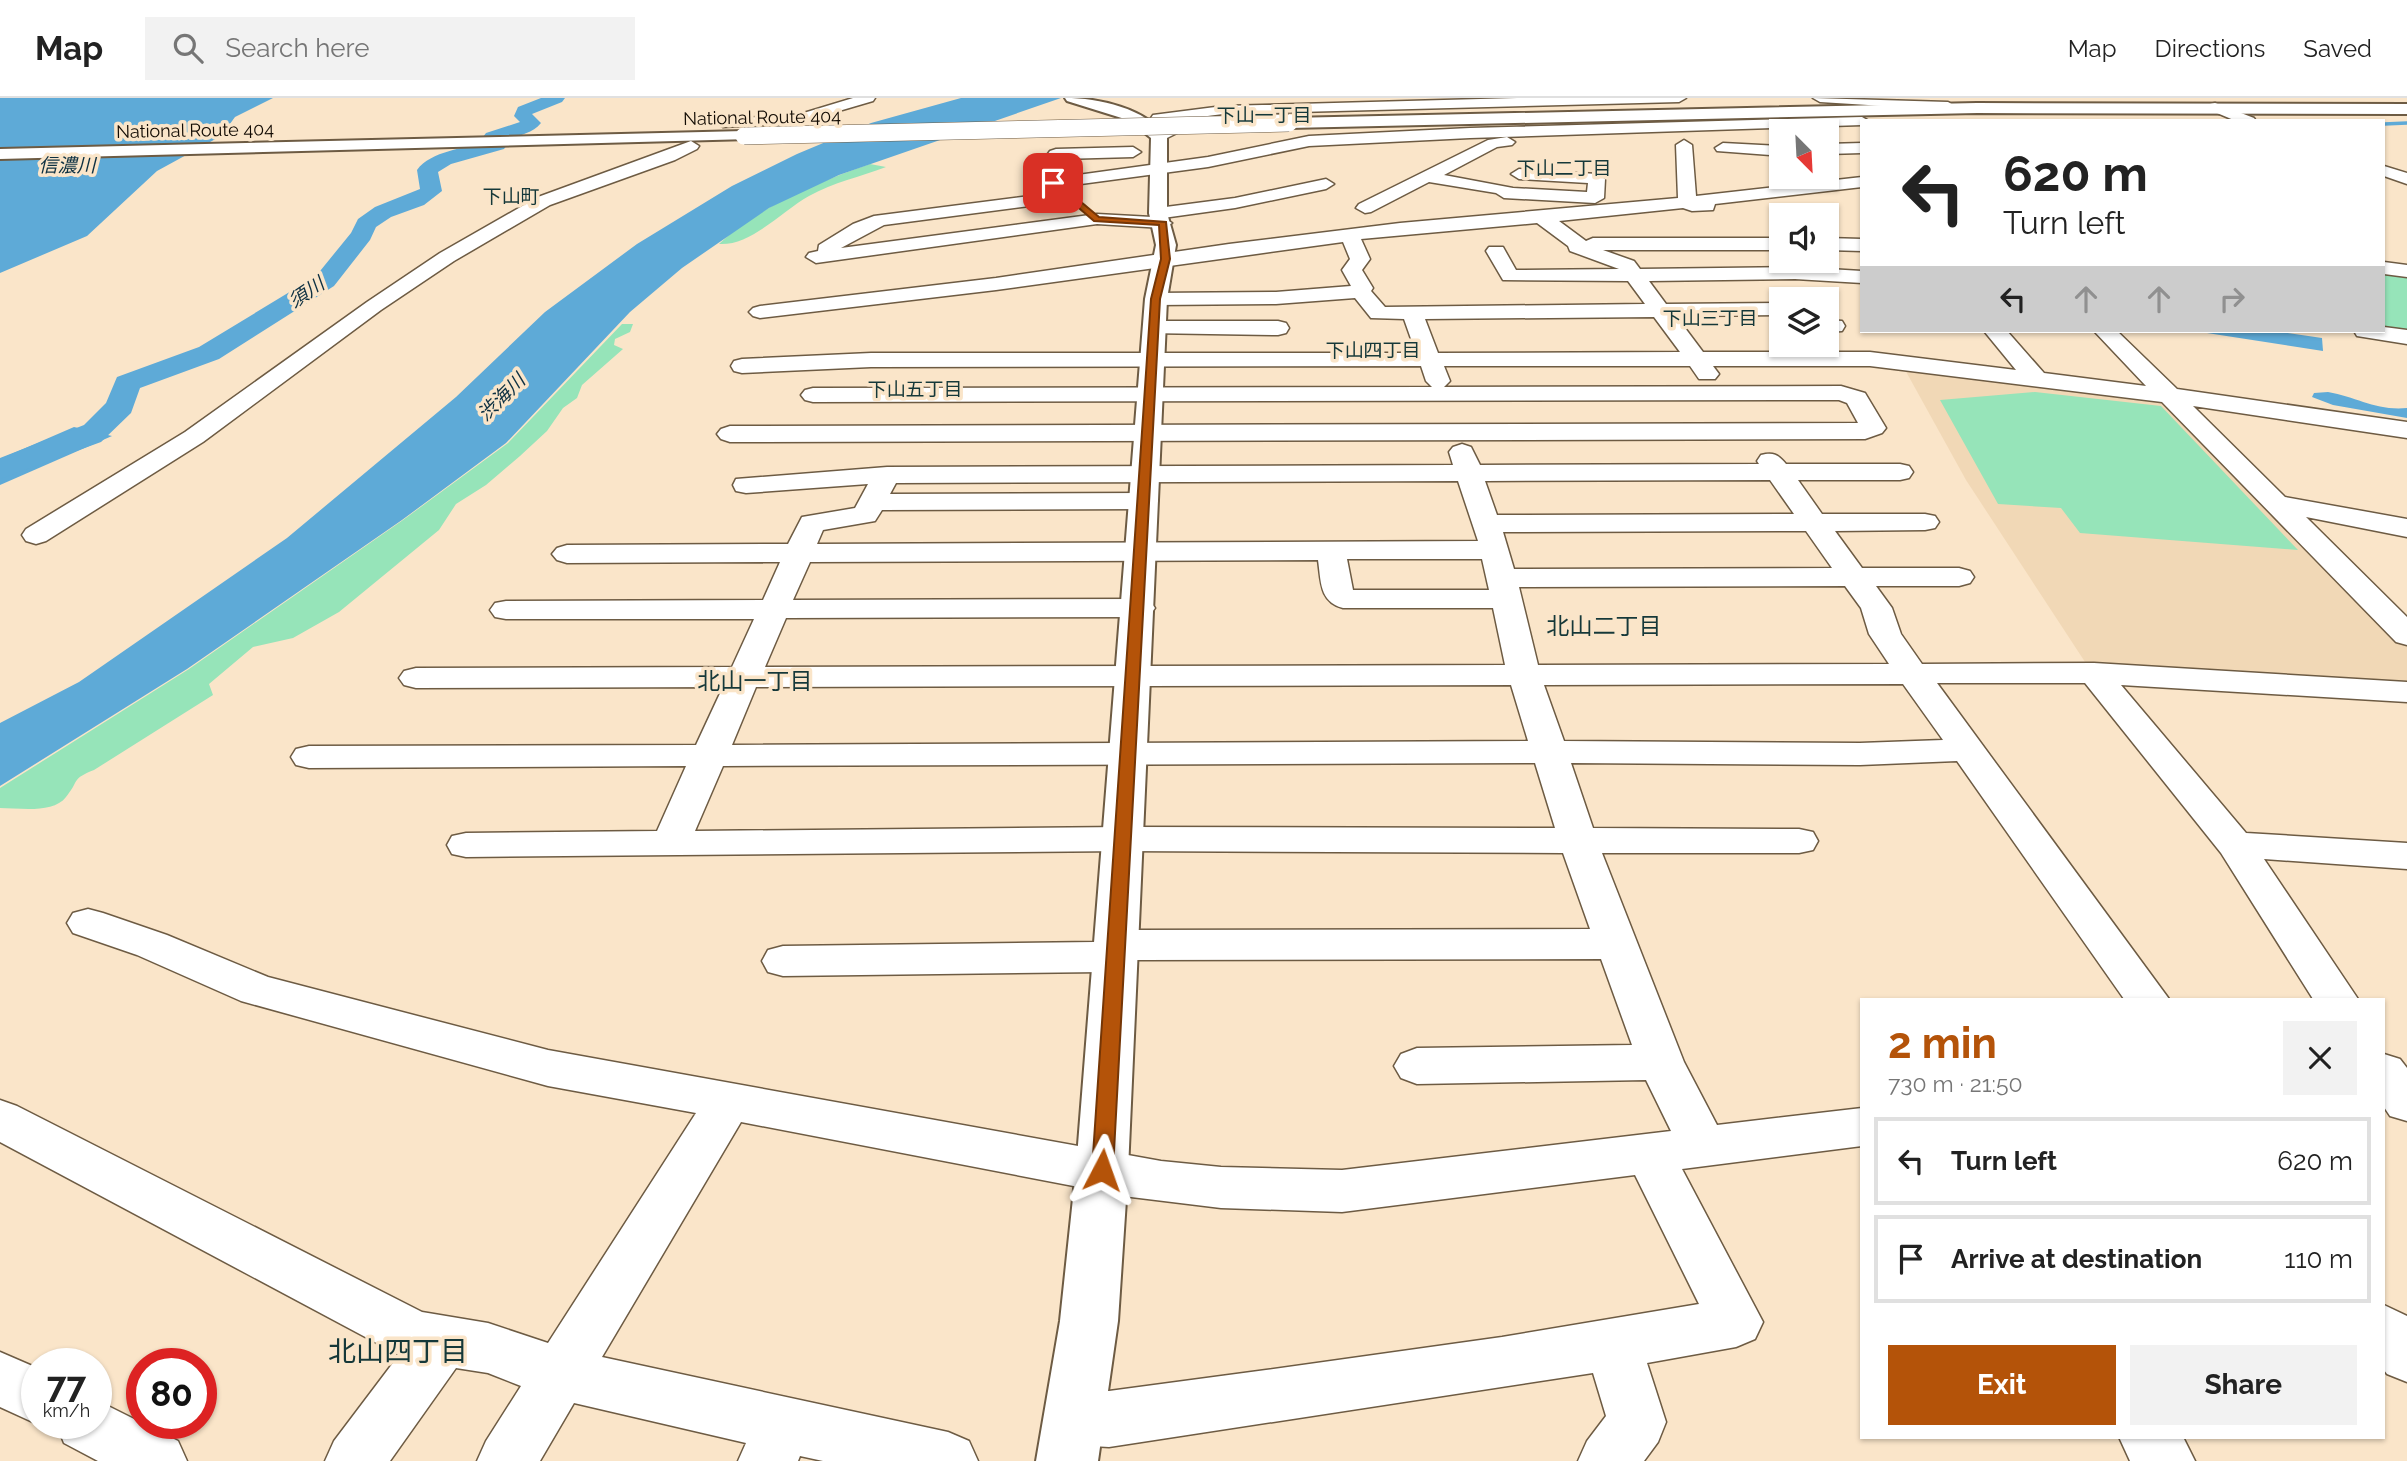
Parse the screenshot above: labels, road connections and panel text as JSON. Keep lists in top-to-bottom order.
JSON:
{
  "streets": {
    "highway": ["National Route 404"]
  },
  "districts": [
    "下山一丁目",
    "下山二丁目",
    "下山町",
    "下山三丁目",
    "下山四丁目",
    "下山五丁目",
    "北山二丁目",
    "北山一丁目",
    "北山四丁目"
  ],
  "water": ["信濃川", "須川", "渋海川"],
  "north": "bottom right",
  "page": {
    "header": "Map",
    "search": "Search here",
    "nav": ["Map", "Directions", "Saved"],
    "turn": ["620 m", "Turn left"],
    "heading": ["2 min", "730 m · 21:50"],
    "list": [
      {
        "name": "Turn left",
        "value": "620 m"
      },
      {
        "name": "Arrive at destination",
        "value": "110 m"
      }
    ],
    "buttons": ["Exit", "Share"],
    "speed": "77 km/h",
    "limit": "80"
  }
}
